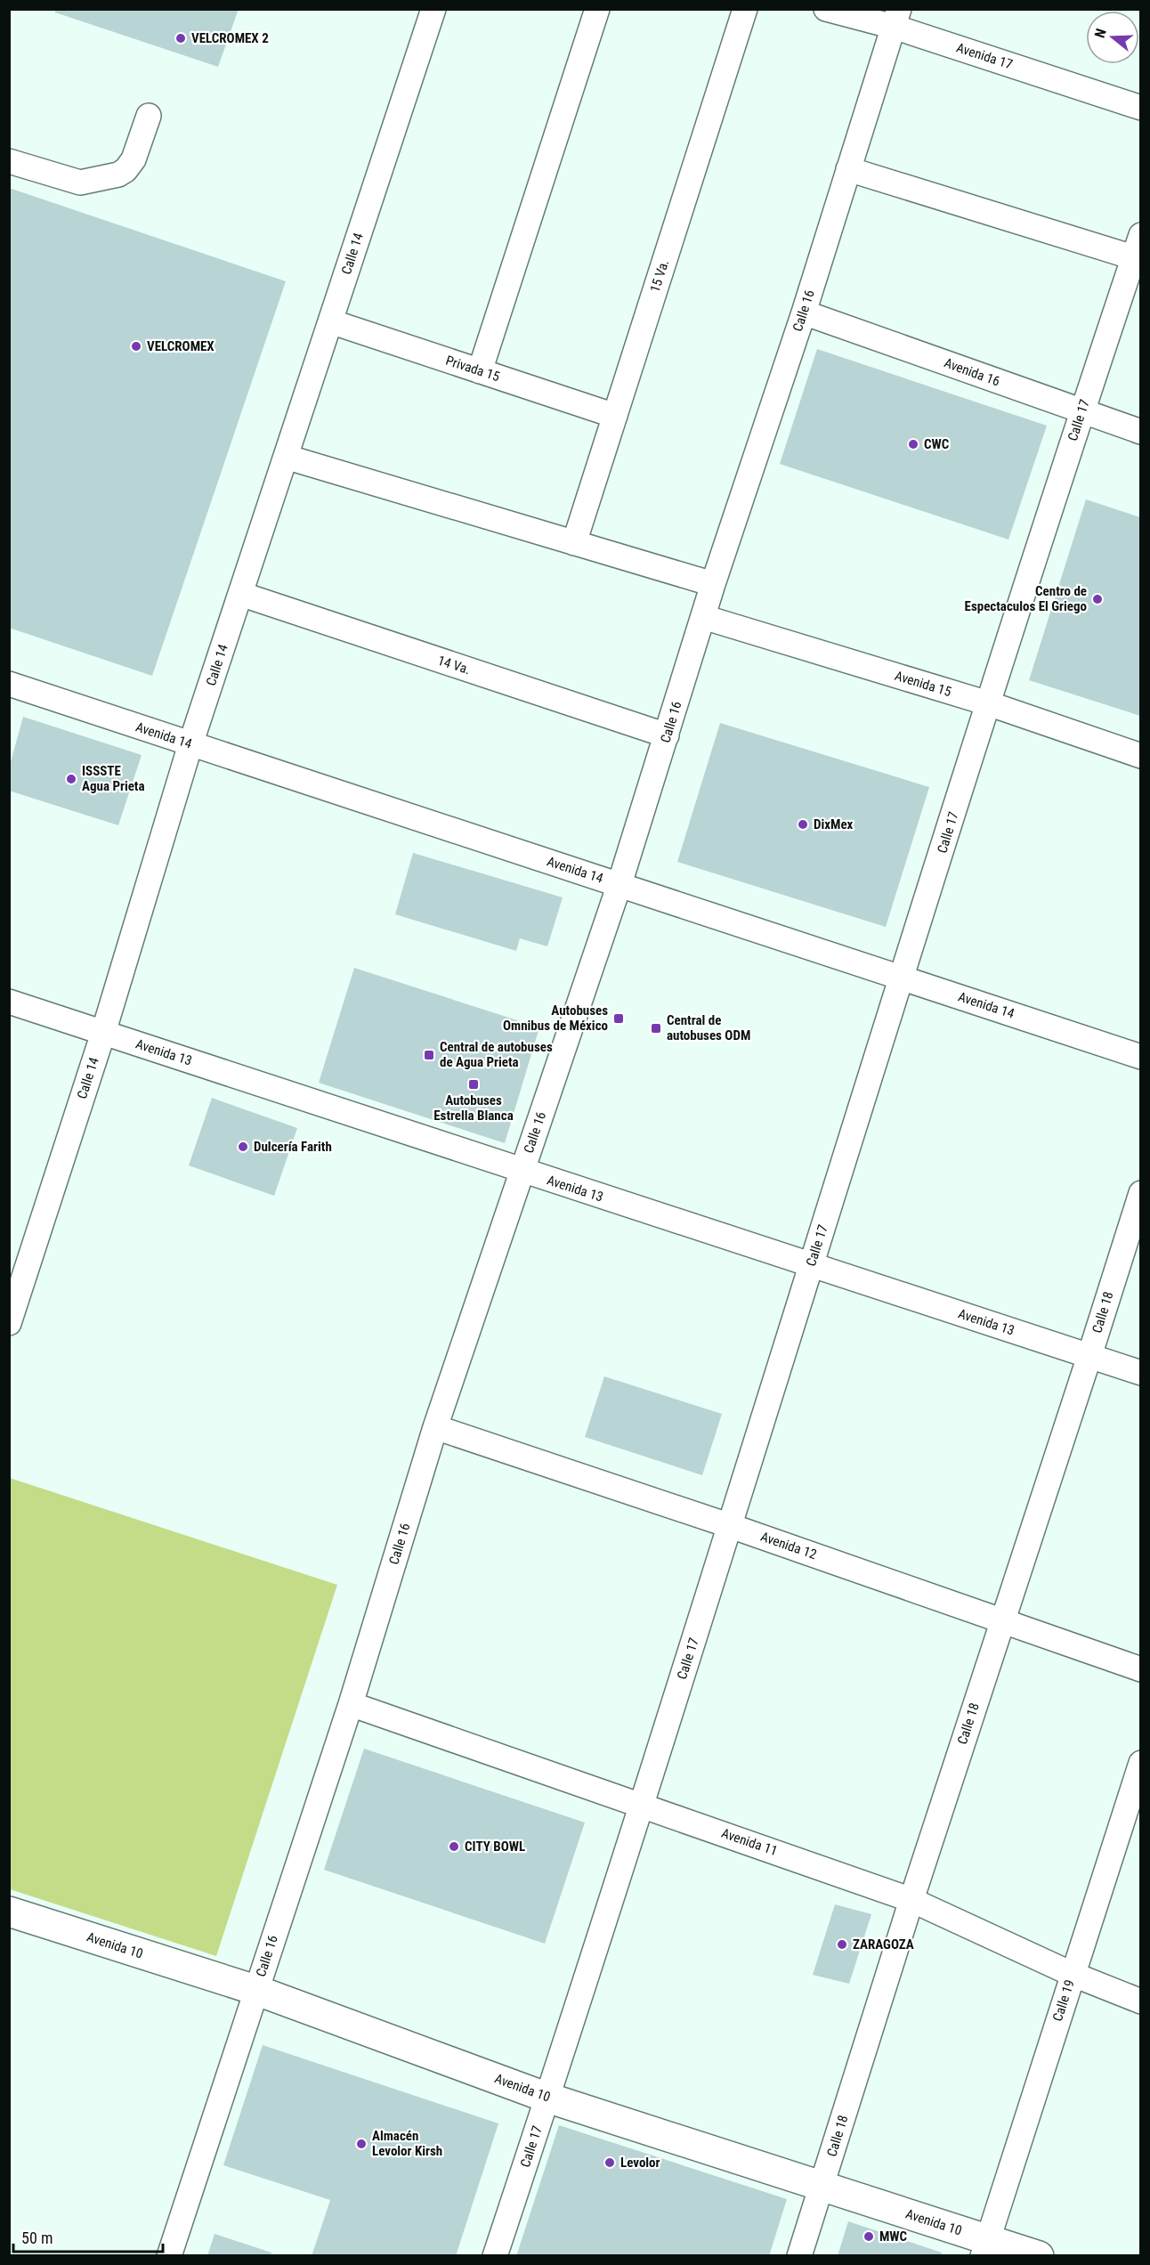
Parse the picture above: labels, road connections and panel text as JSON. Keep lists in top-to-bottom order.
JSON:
{
  "streets": {
    "main road": ["Avenida 10"],
    "street": [
      "Avenida 17",
      "Calle 14",
      "15 Va.",
      "Calle 16",
      "Privada 15",
      "Avenida 16",
      "Calle 17",
      "14 Va.",
      "Avenida 15",
      "Avenida 14",
      "Avenida 13",
      "Calle 18",
      "Avenida 12",
      "Avenida 11",
      "Calle 19"
    ]
  },
  "crossings": [
    ["Avenida 17", "Calle 16"],
    ["Calle 14", "Privada 15"],
    ["Calle 14", "14 Va."],
    ["Calle 14", "Avenida 14"],
    ["Calle 14", "Avenida 13"],
    ["15 Va.", "Privada 15"],
    ["Calle 16", "Avenida 16"],
    ["Calle 16", "14 Va."],
    ["Calle 16", "Avenida 15"],
    ["Calle 16", "Avenida 14"],
    ["Calle 16", "Avenida 13"],
    ["Calle 16", "Avenida 12"],
    ["Calle 16", "Avenida 11"],
    ["Calle 16", "Avenida 10"],
    ["Avenida 16", "Calle 17"],
    ["Calle 17", "Avenida 15"],
    ["Calle 17", "Avenida 14"],
    ["Calle 17", "Avenida 13"],
    ["Calle 17", "Avenida 12"],
    ["Calle 17", "Avenida 11"],
    ["Calle 17", "Avenida 10"],
    ["Avenida 13", "Calle 18"],
    ["Calle 18", "Avenida 12"],
    ["Calle 18", "Avenida 11"],
    ["Calle 18", "Avenida 10"],
    ["Avenida 11", "Calle 19"],
    ["Avenida 10", "Calle 19"]
  ],
  "places": {
    "other": [
      "VELCROMEX 2",
      "VELCROMEX",
      "CWC",
      "Centro de Espectaculos El Griego",
      "ISSSTE Agua Prieta",
      "DixMex",
      "Dulcería Farith",
      "CITY BOWL",
      "ZARAGOZA",
      "Almacén Levolor Kirsh",
      "Levolor",
      "MWC"
    ],
    "transit": [
      "Autobuses Omnibus de México",
      "Central de autobuses ODM",
      "Central de autobuses de Agua Prieta",
      "Autobuses Estrella Blanca"
    ]
  },
  "scale_bar": "50 m",
  "north": "left"
}
